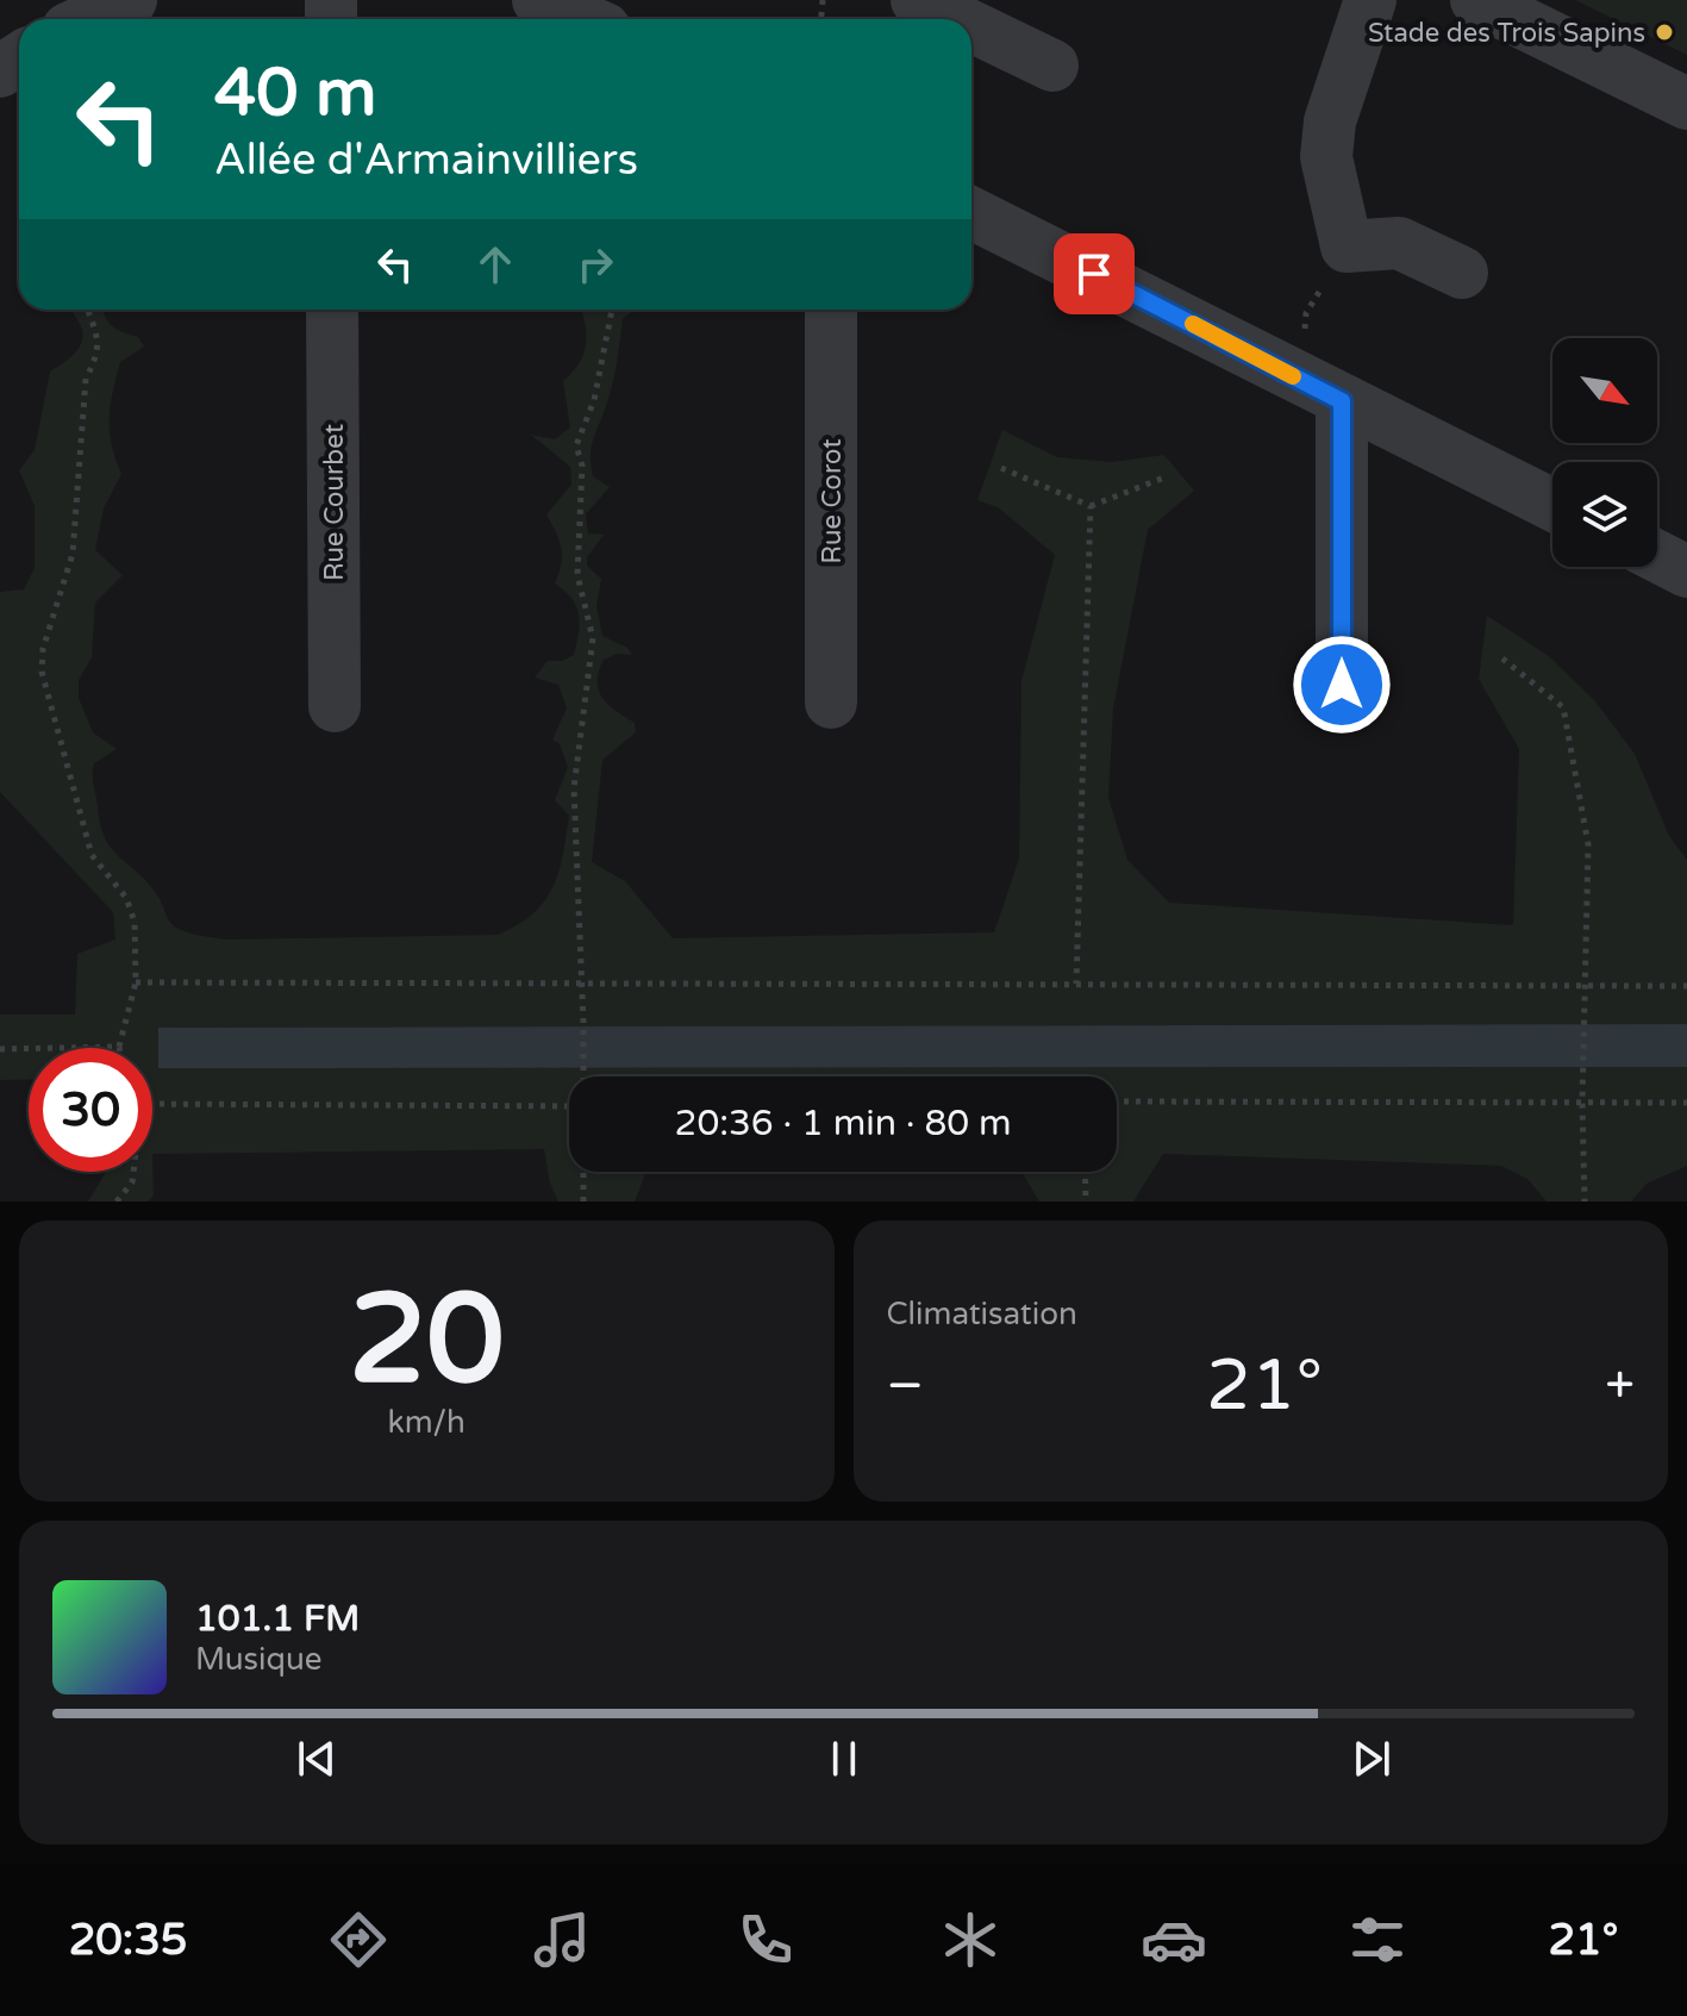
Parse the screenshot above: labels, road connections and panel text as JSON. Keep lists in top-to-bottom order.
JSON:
{
  "streets": {
    "street": ["Rue Corot", "Rue Courbet"]
  },
  "places": ["Stade des Trois Sapins"],
  "north": "bottom right",
  "page": {
    "turn": ["40 m", "Allée d'Armainvilliers"],
    "limit": "30",
    "trip": "20:36 · 1 min · 80 m",
    "tile": [
      ["20", "km/h"],
      "Climatisation"
    ],
    "heat": ["−", "21°", "+"],
    "song": ["101.1 FM", "Musique"],
    "tabs": ["20:35", "21°"]
  }
}
